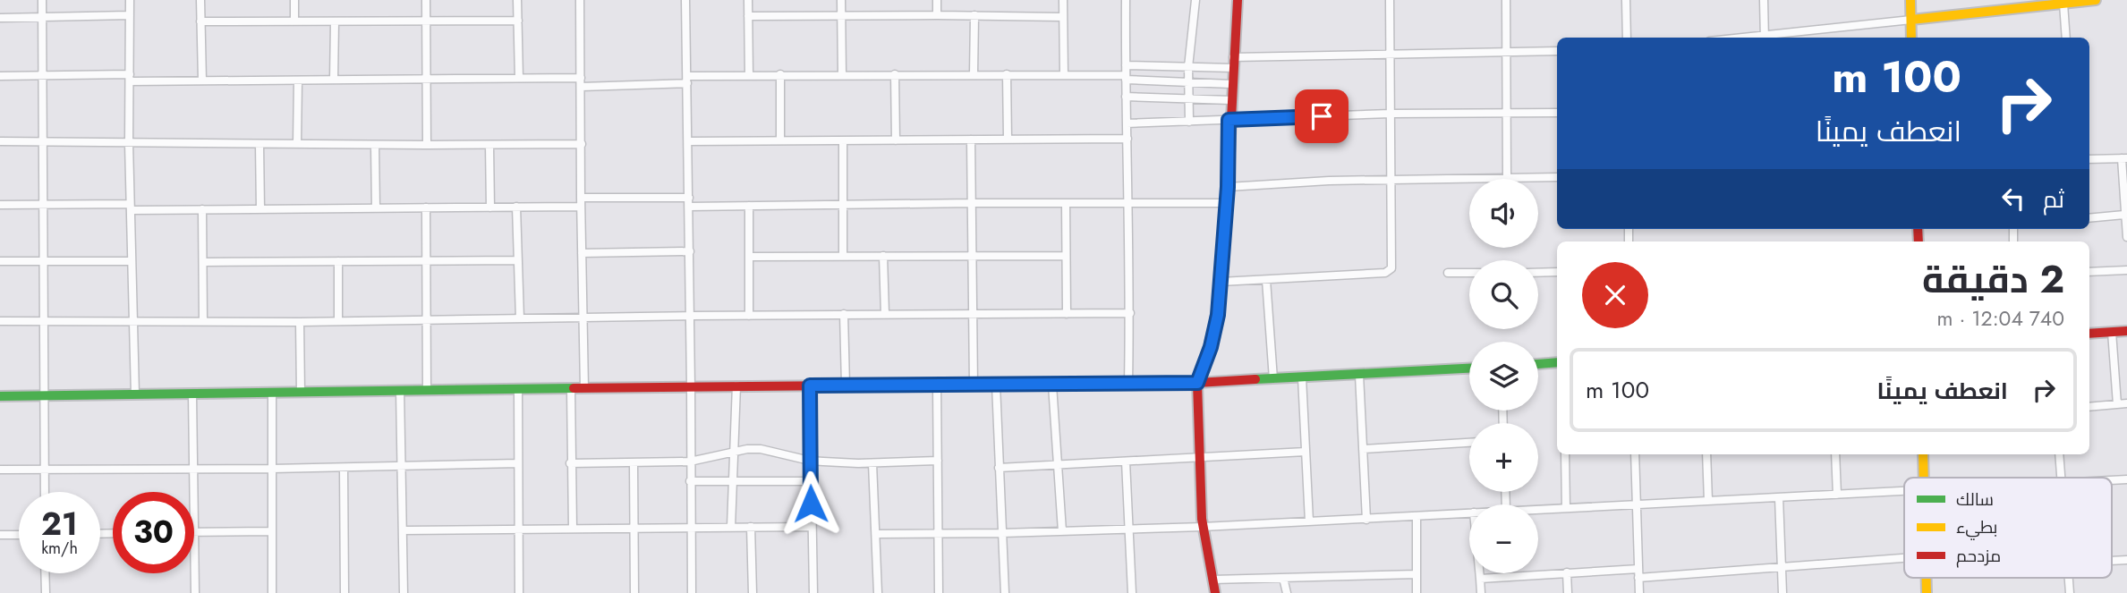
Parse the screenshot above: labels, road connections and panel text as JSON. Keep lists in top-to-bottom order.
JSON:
{
  "legend": ["سالك", "بطيء", "مزدحم"],
  "page": {
    "turn": ["100 m", "انعطف يمينًا"],
    "then": "ثم",
    "map_buttons": ["+", "−"],
    "heading": ["2 دقيقة", "740 m · 12:04"],
    "list": [
      {
        "name": "انعطف يمينًا",
        "value": "100 m"
      }
    ],
    "speed": "21 km/h",
    "limit": "30"
  }
}
